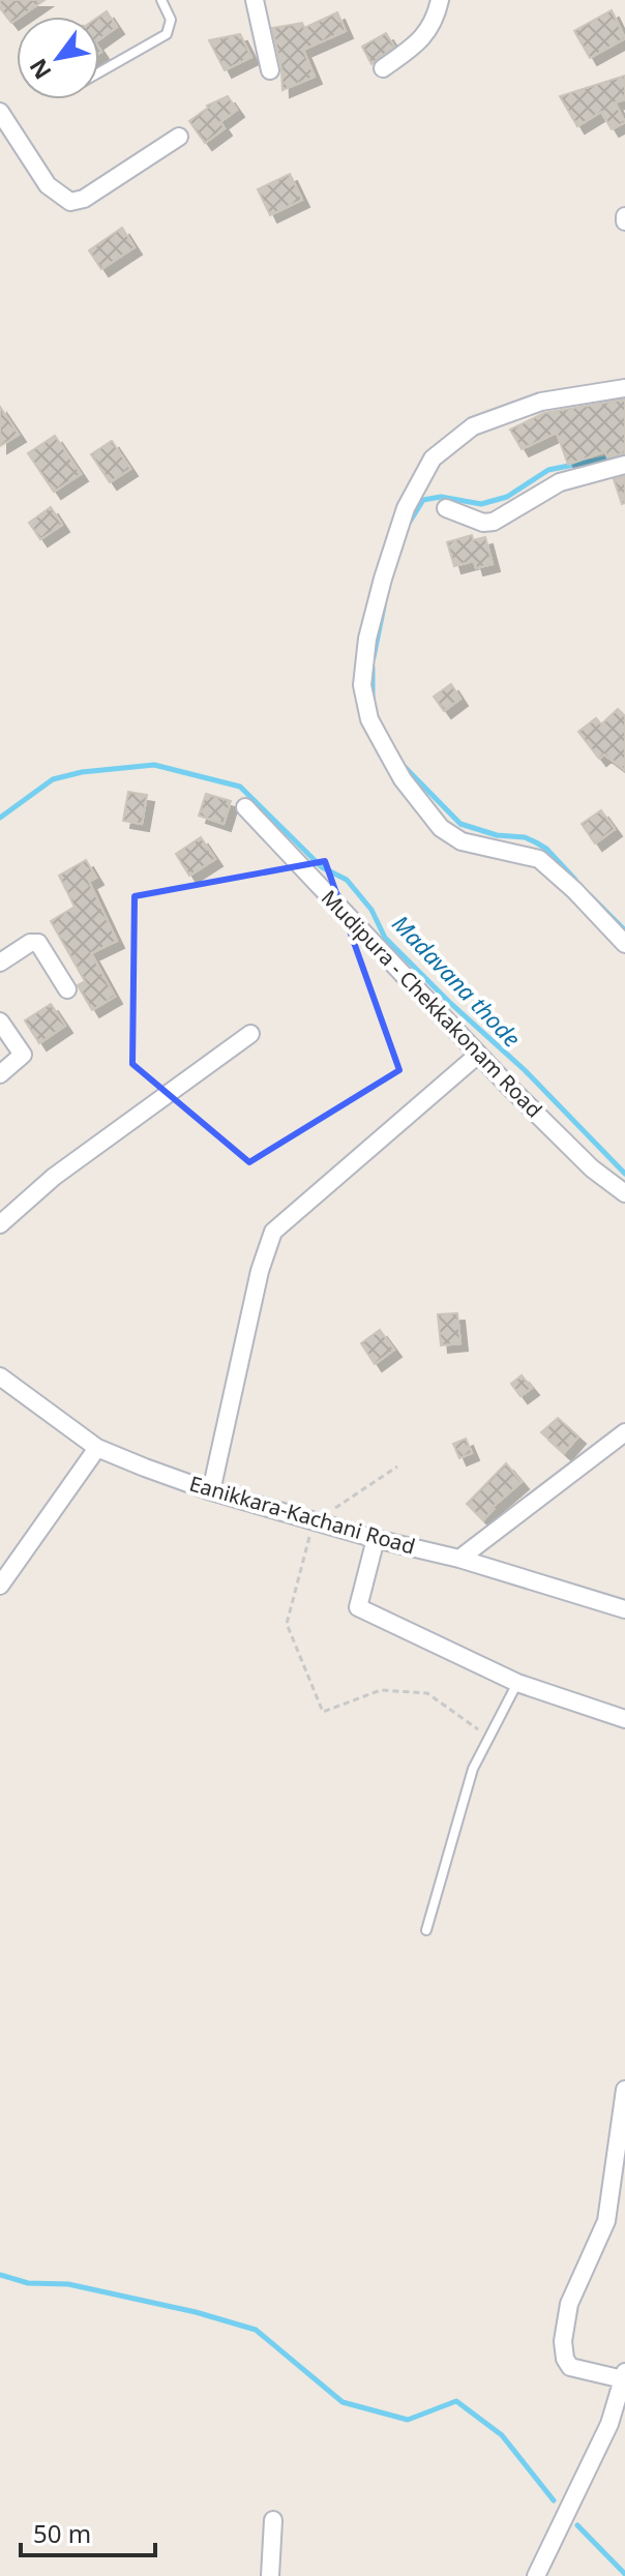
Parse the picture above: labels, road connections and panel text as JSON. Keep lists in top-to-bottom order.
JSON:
{
  "streets": {
    "street": ["Mudipura - Chekkakonam Road", "Eanikkara-Kachani Road"]
  },
  "water": ["Madavana thode"],
  "scale_bar": "50 m",
  "north": "bottom left"
}
